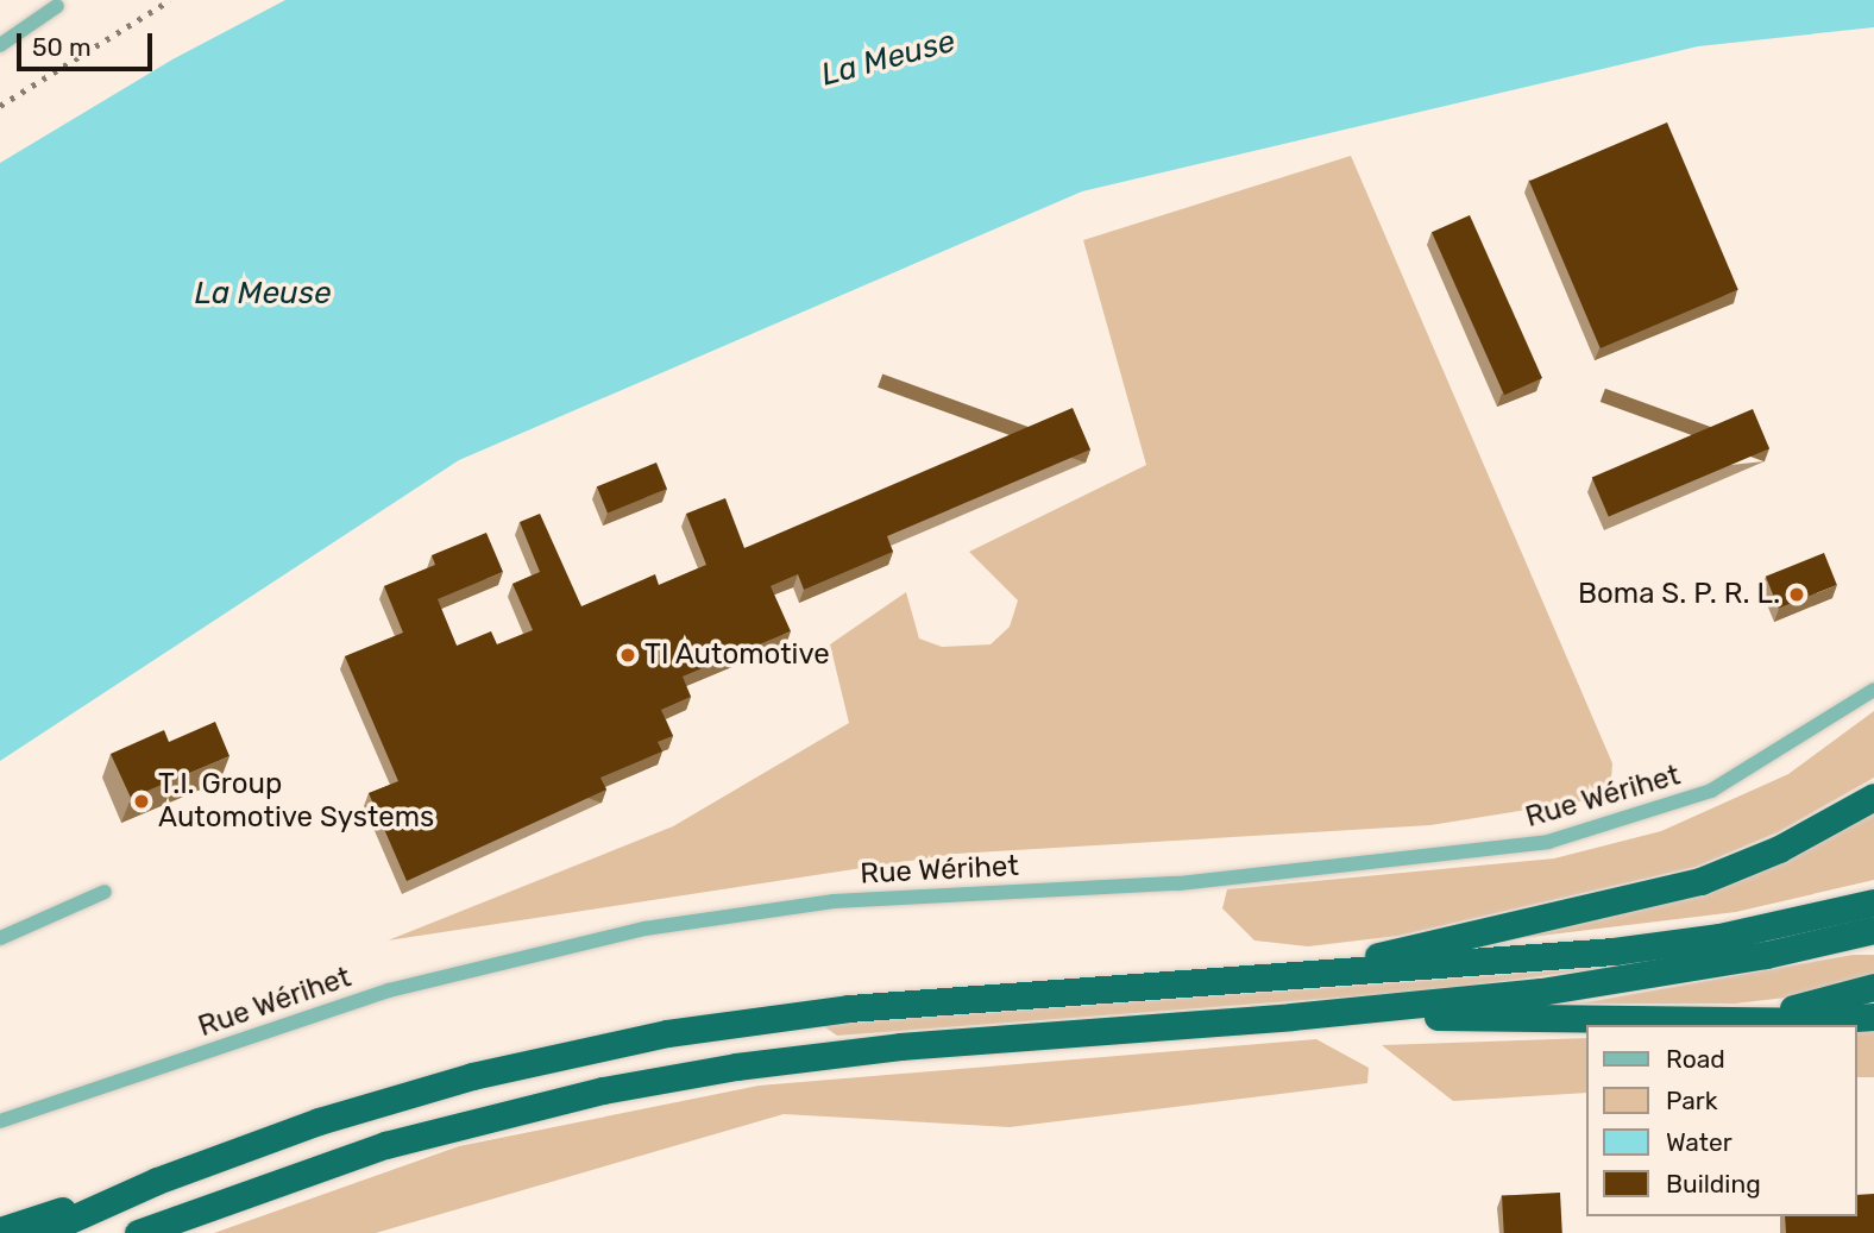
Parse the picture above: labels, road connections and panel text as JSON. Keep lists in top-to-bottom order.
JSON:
{
  "streets": {
    "street": ["Rue Wérihet"]
  },
  "water": ["La Meuse"],
  "places": ["Boma S. P. R. L.", "TI Automotive", "T.I. Group Automotive Systems"],
  "legend": [
    "Road",
    "Park",
    "Water",
    "Building"
  ],
  "scale_bar": "50 m"
}
